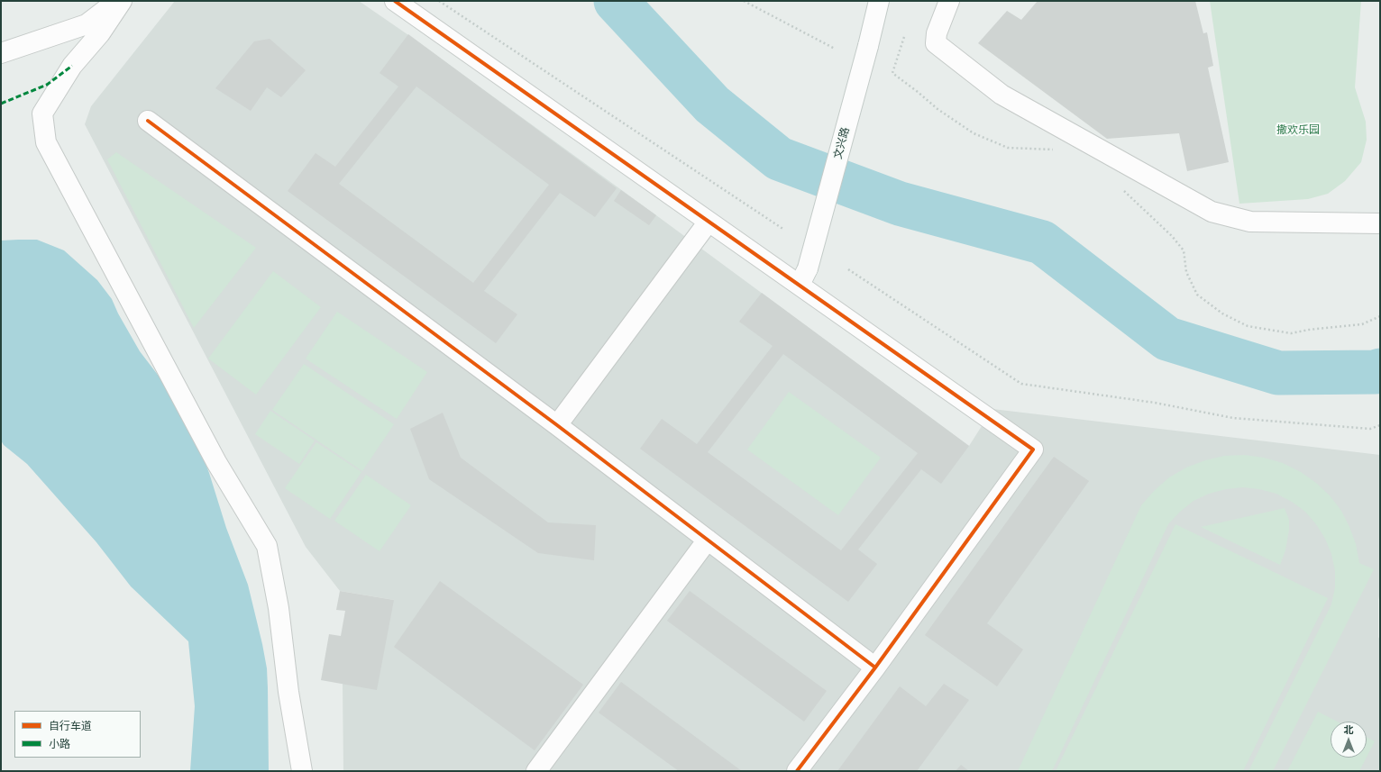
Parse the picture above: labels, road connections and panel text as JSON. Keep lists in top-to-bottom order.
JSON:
{
  "streets": {
    "street": ["文兴路"]
  },
  "parks": ["撒欢乐园"],
  "legend": ["自行车道", "小路"],
  "north": "top"
}
